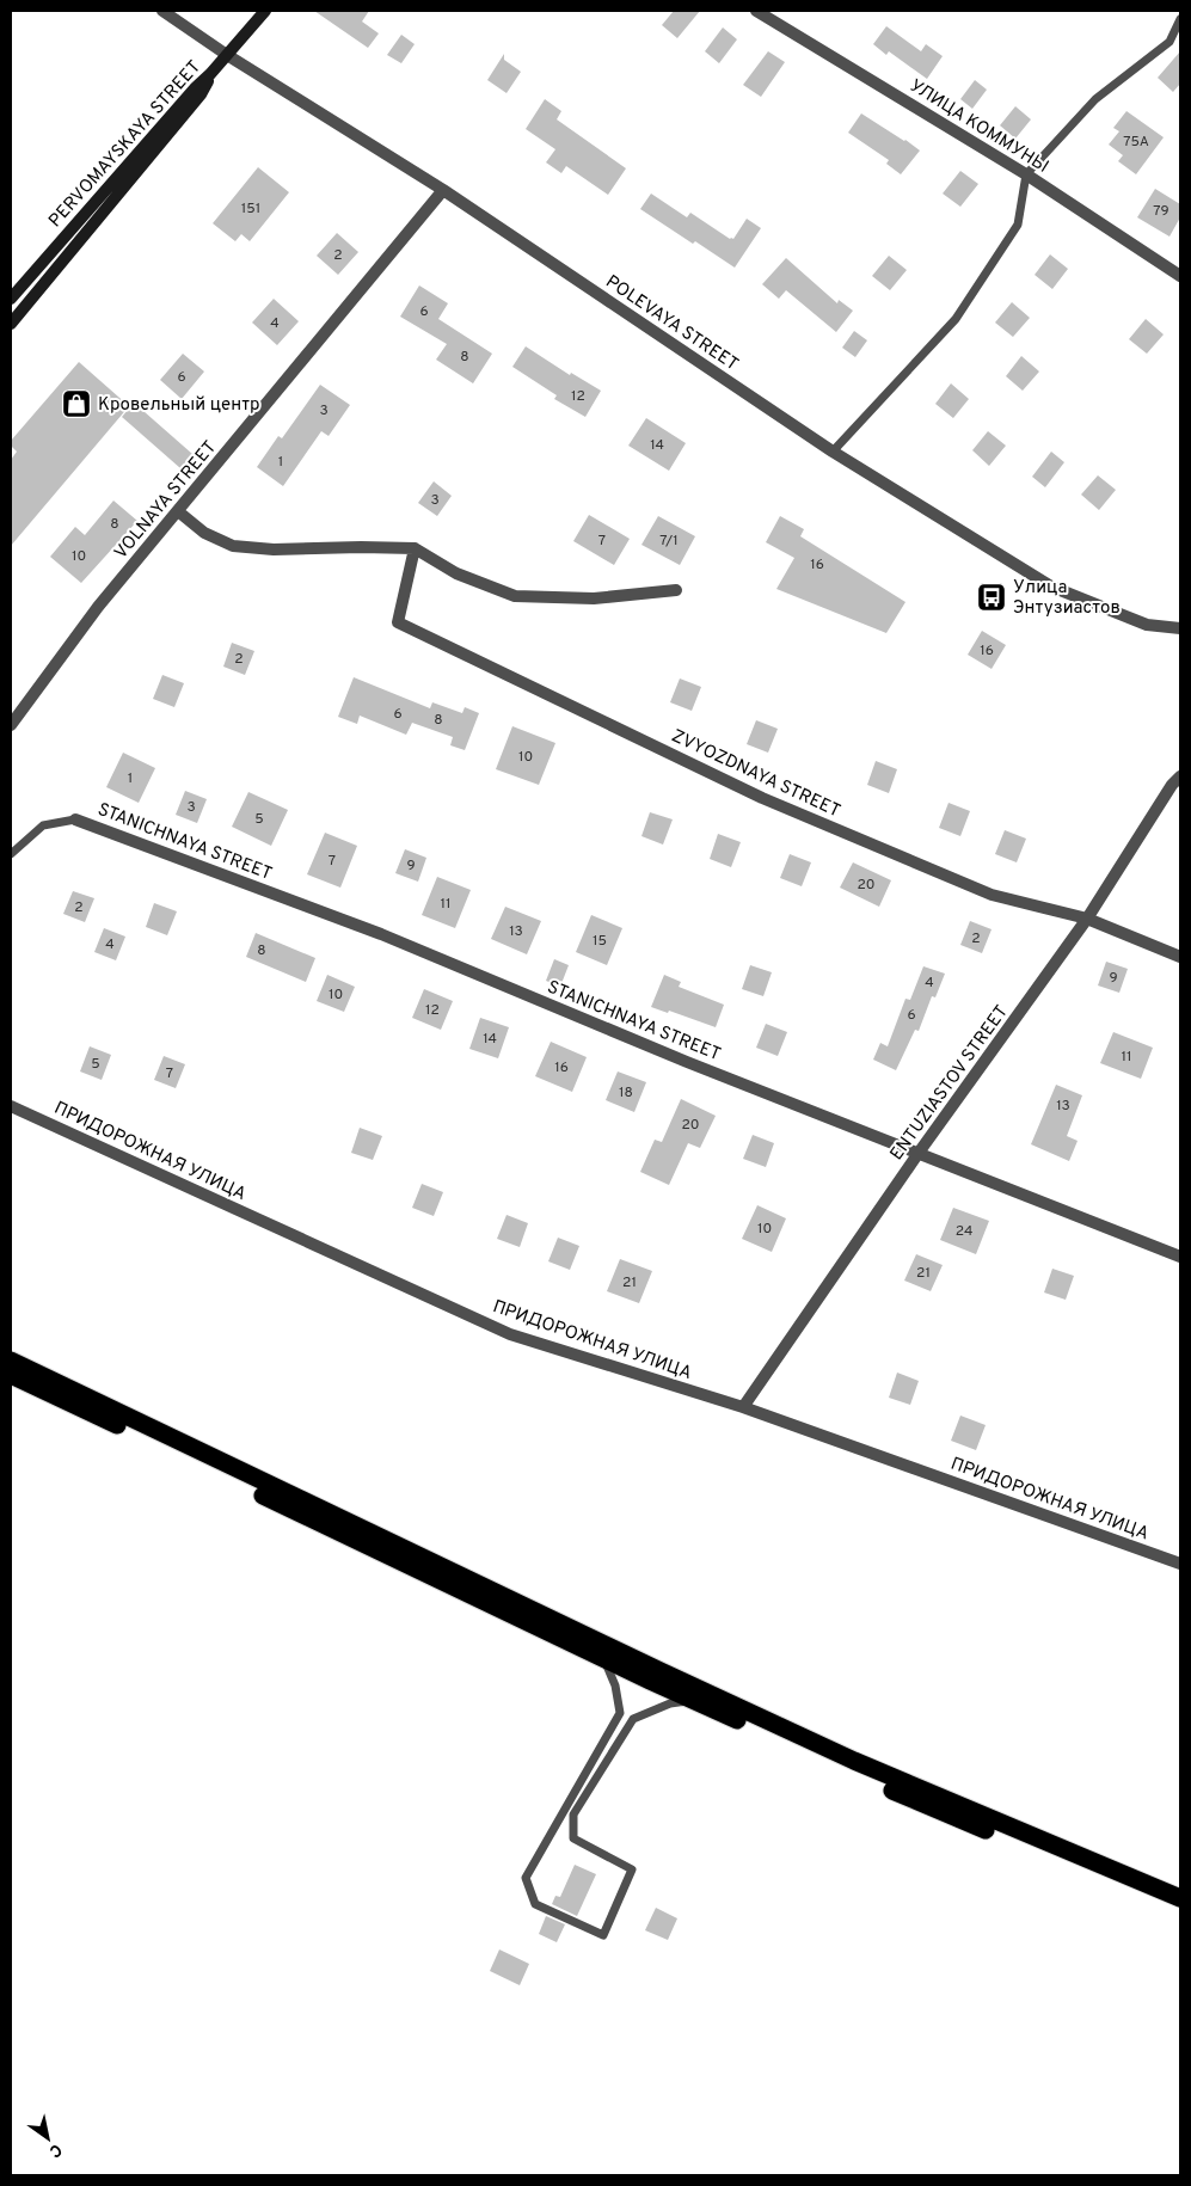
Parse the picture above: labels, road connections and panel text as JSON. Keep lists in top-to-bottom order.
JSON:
{
  "streets": {
    "main road": ["PERVOMAYSKAYA STREET"],
    "street": [
      "УЛИЦА КОММУНЫ",
      "POLEVAYA STREET",
      "VOLNAYA STREET",
      "ZVYOZDNAYA STREET",
      "STANICHNAYA STREET",
      "ENTUZIASTOV STREET",
      "ПРИДОРОЖНАЯ УЛИЦА"
    ]
  },
  "crossings": [
    ["PERVOMAYSKAYA STREET", "POLEVAYA STREET"],
    ["POLEVAYA STREET", "VOLNAYA STREET"],
    ["ZVYOZDNAYA STREET", "ENTUZIASTOV STREET"],
    ["STANICHNAYA STREET", "ENTUZIASTOV STREET"],
    ["ENTUZIASTOV STREET", "ПРИДОРОЖНАЯ УЛИЦА"]
  ],
  "places": {
    "shop": ["Кровельный центр"],
    "bus stop": ["Улица Энтузиастов"]
  },
  "house_numbers": [
    "75А",
    "151",
    "79",
    "2",
    "6",
    "4",
    "8",
    "6",
    "12",
    "3",
    "14",
    "1",
    "3",
    "8",
    "7",
    "7/1",
    "10",
    "16",
    "16",
    "2",
    "6",
    "8",
    "10",
    "1",
    "3",
    "5",
    "7",
    "9",
    "20",
    "11",
    "2",
    "13",
    "2",
    "15",
    "4",
    "8",
    "9",
    "4",
    "10",
    "12",
    "6",
    "14",
    "11",
    "5",
    "16",
    "7",
    "18",
    "13",
    "20",
    "10",
    "24",
    "21",
    "21"
  ],
  "north": "bottom right"
}
